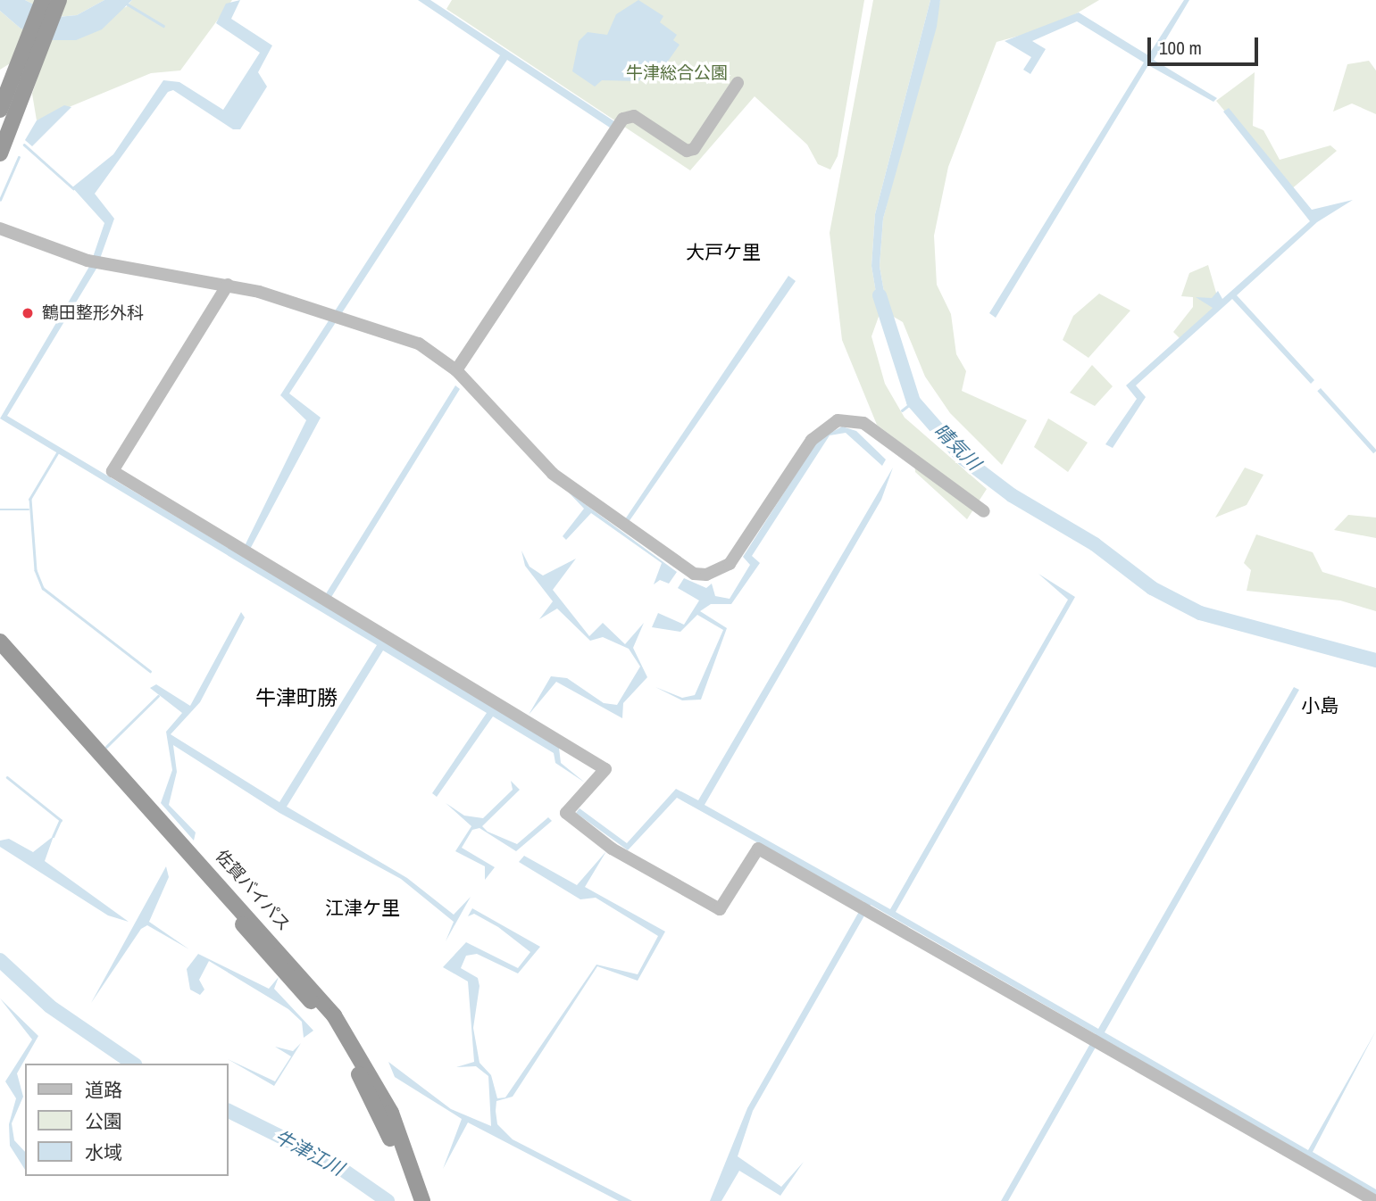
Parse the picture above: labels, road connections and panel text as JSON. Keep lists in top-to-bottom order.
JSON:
{
  "streets": {
    "highway": ["佐賀バイパス"]
  },
  "districts": [
    "大戸ケ里",
    "牛津町勝",
    "小島",
    "江津ケ里"
  ],
  "water": ["晴気川", "牛津江川"],
  "parks": ["牛津総合公園"],
  "places": ["鶴田整形外科"],
  "legend": ["道路", "公園", "水域"],
  "scale_bar": "100 m"
}
